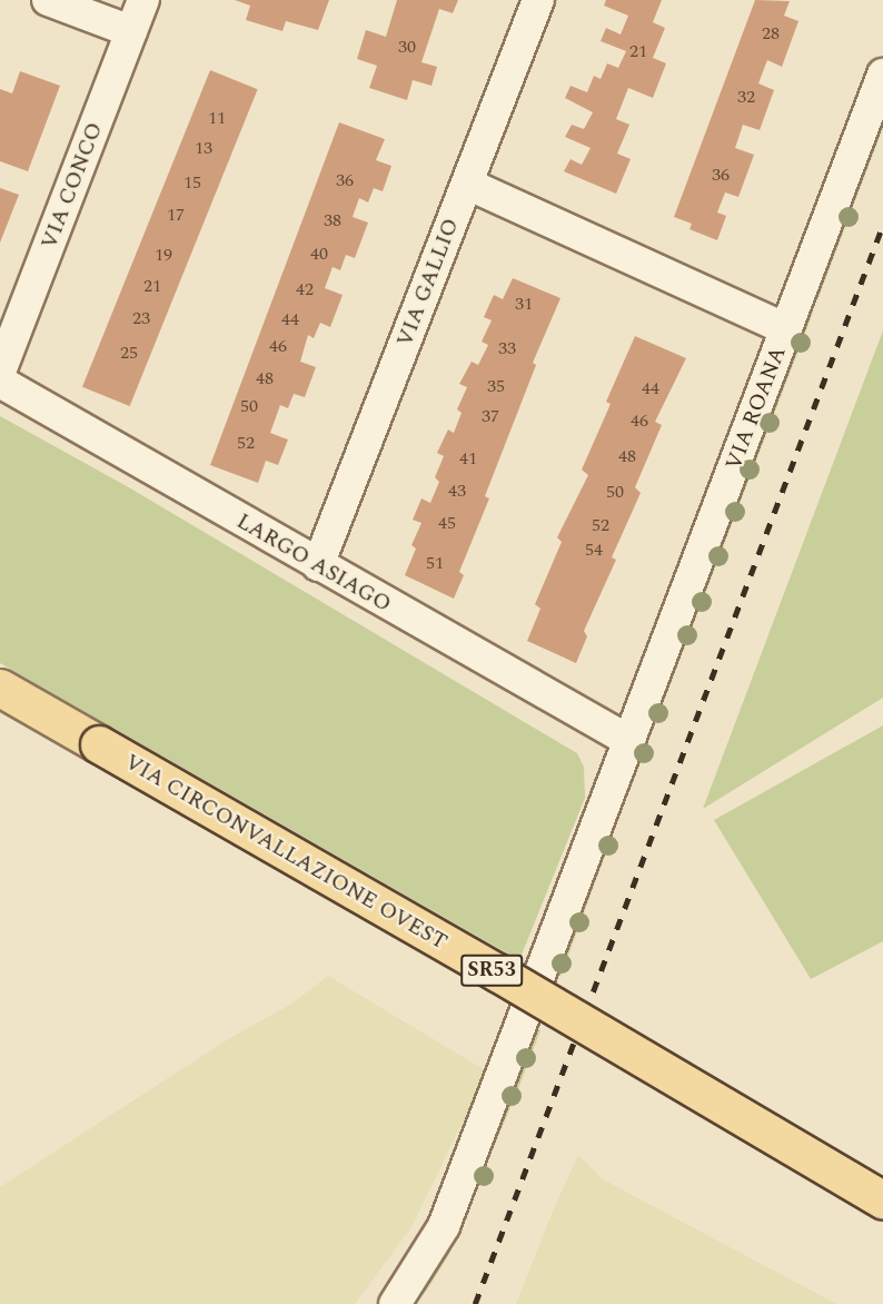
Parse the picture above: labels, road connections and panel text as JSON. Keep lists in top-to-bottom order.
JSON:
{
  "streets": {
    "main road": ["VIA CIRCONVALLAZIONE OVEST", "SR53"],
    "street": [
      "VIA CONCO",
      "VIA GALLIO",
      "VIA ROANA",
      "LARGO ASIAGO"
    ]
  },
  "crossings": [
    ["VIA GALLIO", "LARGO ASIAGO"],
    ["VIA ROANA", "LARGO ASIAGO"]
  ],
  "house_numbers": [
    "28",
    "30",
    "21",
    "32",
    "11",
    "13",
    "36",
    "36",
    "15",
    "17",
    "38",
    "40",
    "19",
    "21",
    "42",
    "31",
    "23",
    "44",
    "46",
    "33",
    "25",
    "48",
    "35",
    "44",
    "50",
    "37",
    "46",
    "52",
    "48",
    "41",
    "43",
    "50",
    "45",
    "52",
    "54",
    "51"
  ]
}
